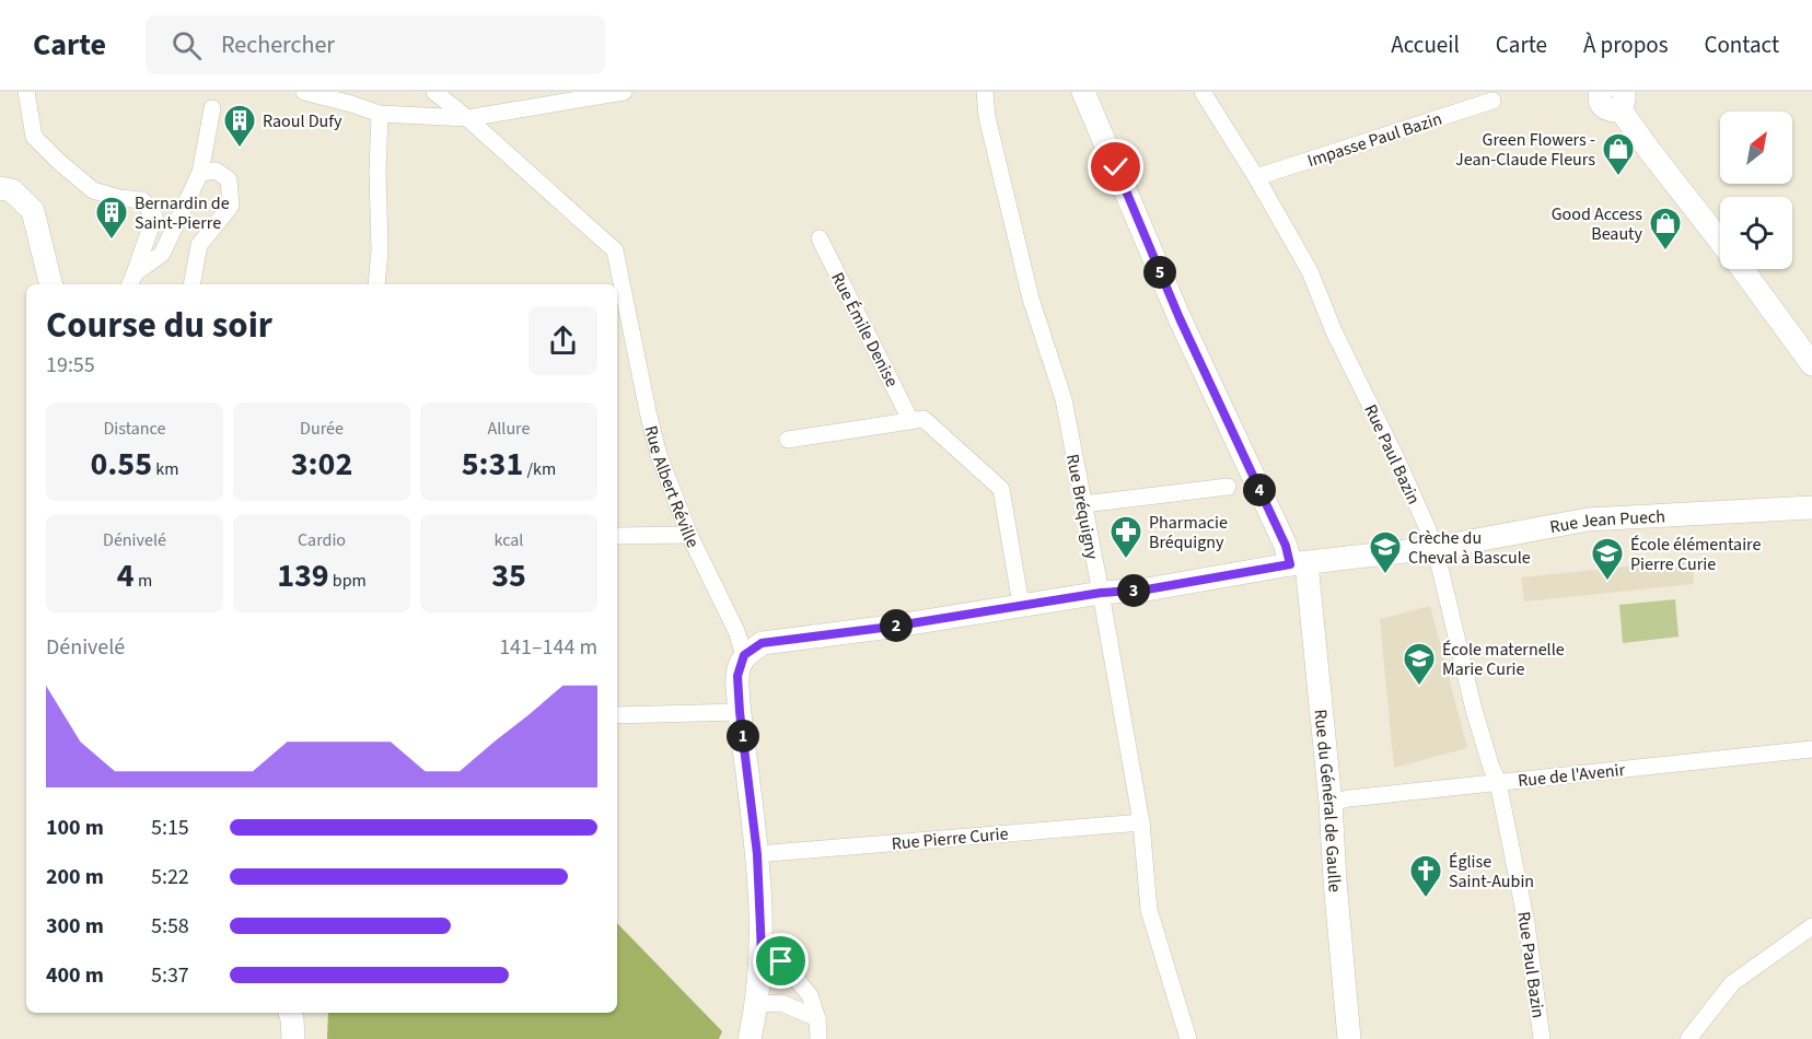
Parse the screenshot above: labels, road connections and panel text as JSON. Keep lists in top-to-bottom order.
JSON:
{
  "streets": {
    "street": [
      "Impasse Paul Bazin",
      "Rue Émile Denise",
      "Rue Paul Bazin",
      "Rue Albert Réville",
      "Rue Bréquigny",
      "Rue Jean Puech",
      "Rue de l'Avenir",
      "Rue du Général de Gaulle",
      "Rue Pierre Curie"
    ]
  },
  "crossings": [
    ["Impasse Paul Bazin", "Rue Paul Bazin"],
    ["Rue Paul Bazin", "Rue Jean Puech"],
    ["Rue Paul Bazin", "Rue de l'Avenir"],
    ["Rue Albert Réville", "Rue Jean Puech"],
    ["Rue Bréquigny", "Rue Jean Puech"],
    ["Rue Bréquigny", "Rue Pierre Curie"],
    ["Rue Jean Puech", "Rue du Général de Gaulle"],
    ["Rue de l'Avenir", "Rue du Général de Gaulle"]
  ],
  "places": {
    "building": ["Raoul Dufy", "Bernardin de Saint-Pierre"],
    "shop": ["Green Flowers - Jean-Claude Fleurs", "Good Access Beauty"],
    "pharmacy": ["Pharmacie Bréquigny"],
    "school or university": ["Crèche du Cheval à Bascule", "École élémentaire Pierre Curie", "École maternelle Marie Curie"],
    "church": ["Église Saint-Aubin"]
  },
  "north": "top right",
  "page": {
    "header": "Carte",
    "search": "Rechercher",
    "nav": [
      "Accueil",
      "Carte",
      "À propos",
      "Contact"
    ],
    "pins": [
      "5",
      "4",
      "3",
      "2",
      "1"
    ],
    "heading": ["Course du soir", "19:55"],
    "stats": [
      ["Distance", "0.55 km"],
      ["Durée", "3:02"],
      ["Allure", "5:31 /km"],
      ["Dénivelé", "4 m"],
      ["Cardio", "139 bpm"],
      ["kcal", "35"]
    ],
    "chart": ["Dénivelé", "141–144 m"],
    "list": [
      {
        "name": "100 m",
        "note": "5:15"
      },
      {
        "name": "200 m",
        "note": "5:22"
      },
      {
        "name": "300 m",
        "note": "5:58"
      },
      {
        "name": "400 m",
        "note": "5:37"
      }
    ]
  }
}
